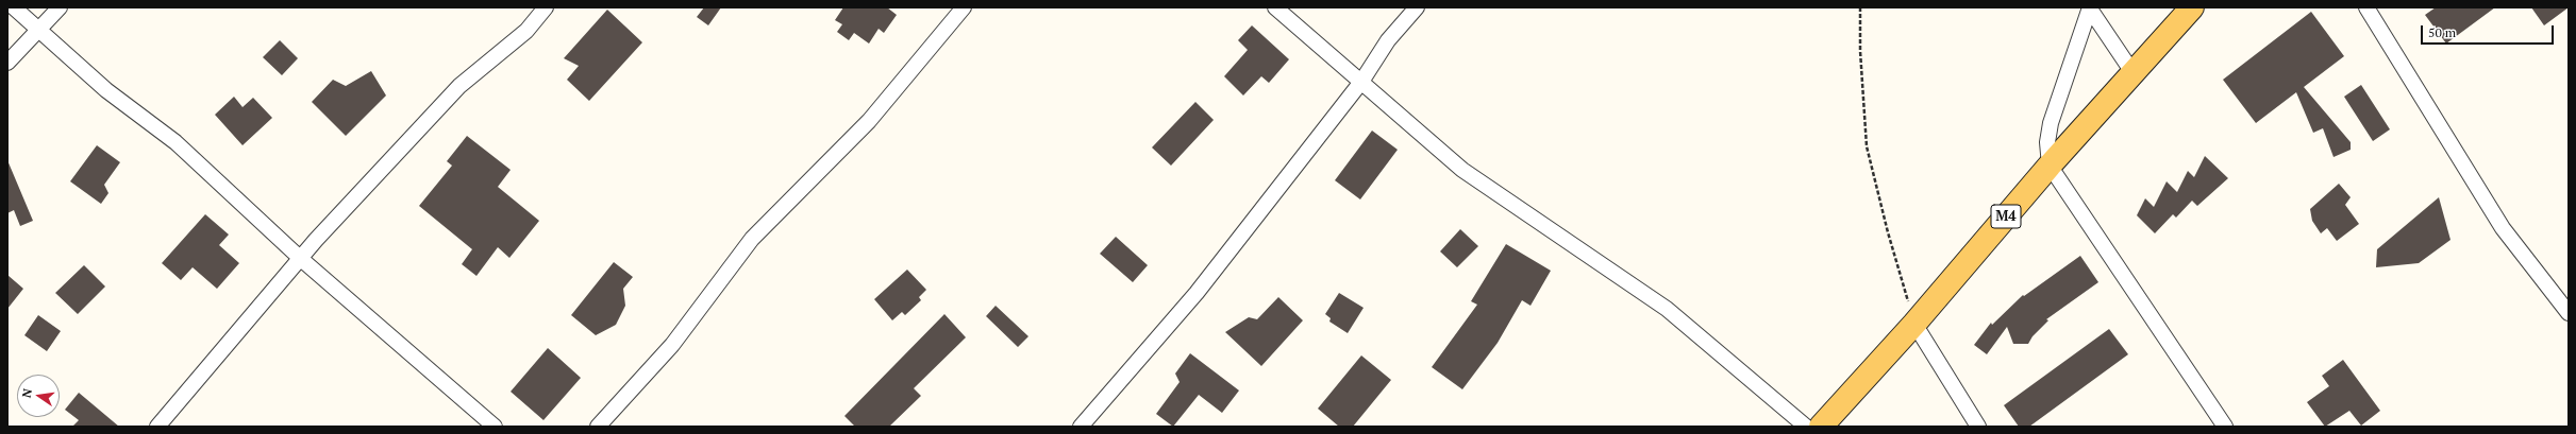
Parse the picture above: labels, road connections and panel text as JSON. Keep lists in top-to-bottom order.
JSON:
{
  "streets": {
    "main road": ["M4"]
  },
  "scale_bar": "50 m",
  "north": "left"
}
